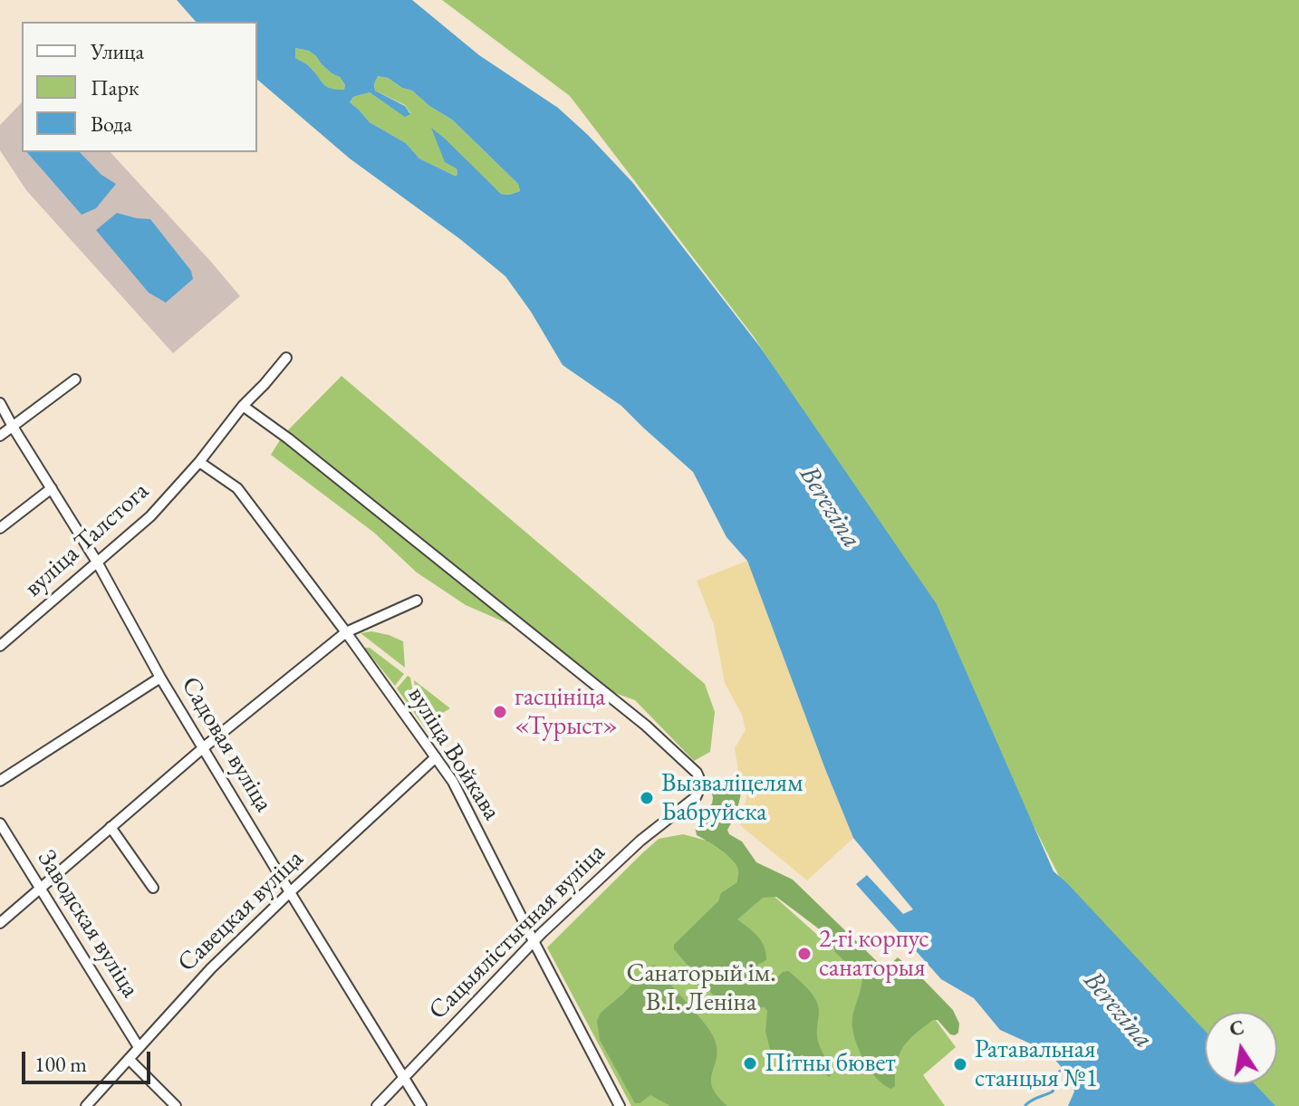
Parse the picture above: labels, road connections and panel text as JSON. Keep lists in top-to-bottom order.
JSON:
{
  "streets": {
    "street": [
      "вуліца Талстога",
      "Садовая вуліца",
      "вуліца Войкава",
      "Савецкая вуліца",
      "Заводская вуліца",
      "Сацыялістычная вуліца"
    ]
  },
  "crossings": [
    ["вуліца Талстога", "Садовая вуліца"],
    ["вуліца Талстога", "вуліца Войкава"],
    ["вуліца Талстога", "Сацыялістычная вуліца"],
    ["Садовая вуліца", "Савецкая вуліца"],
    ["Садовая вуліца", "Сацыялістычная вуліца"],
    ["вуліца Войкава", "Савецкая вуліца"],
    ["вуліца Войкава", "Сацыялістычная вуліца"],
    ["Савецкая вуліца", "Заводская вуліца"]
  ],
  "water": ["Berezina"],
  "parks": ["Санаторый ім. В.І. Леніна"],
  "places": [
    "гасцініца «Турыст»",
    "Вызваліцелям Бабруйска",
    "2-гі корпус санаторыя",
    "Пітны бювет",
    "Ратавальная станцыя №1"
  ],
  "legend": ["Улица", "Парк", "Вода"],
  "scale_bar": "100 m",
  "north": "top"
}
